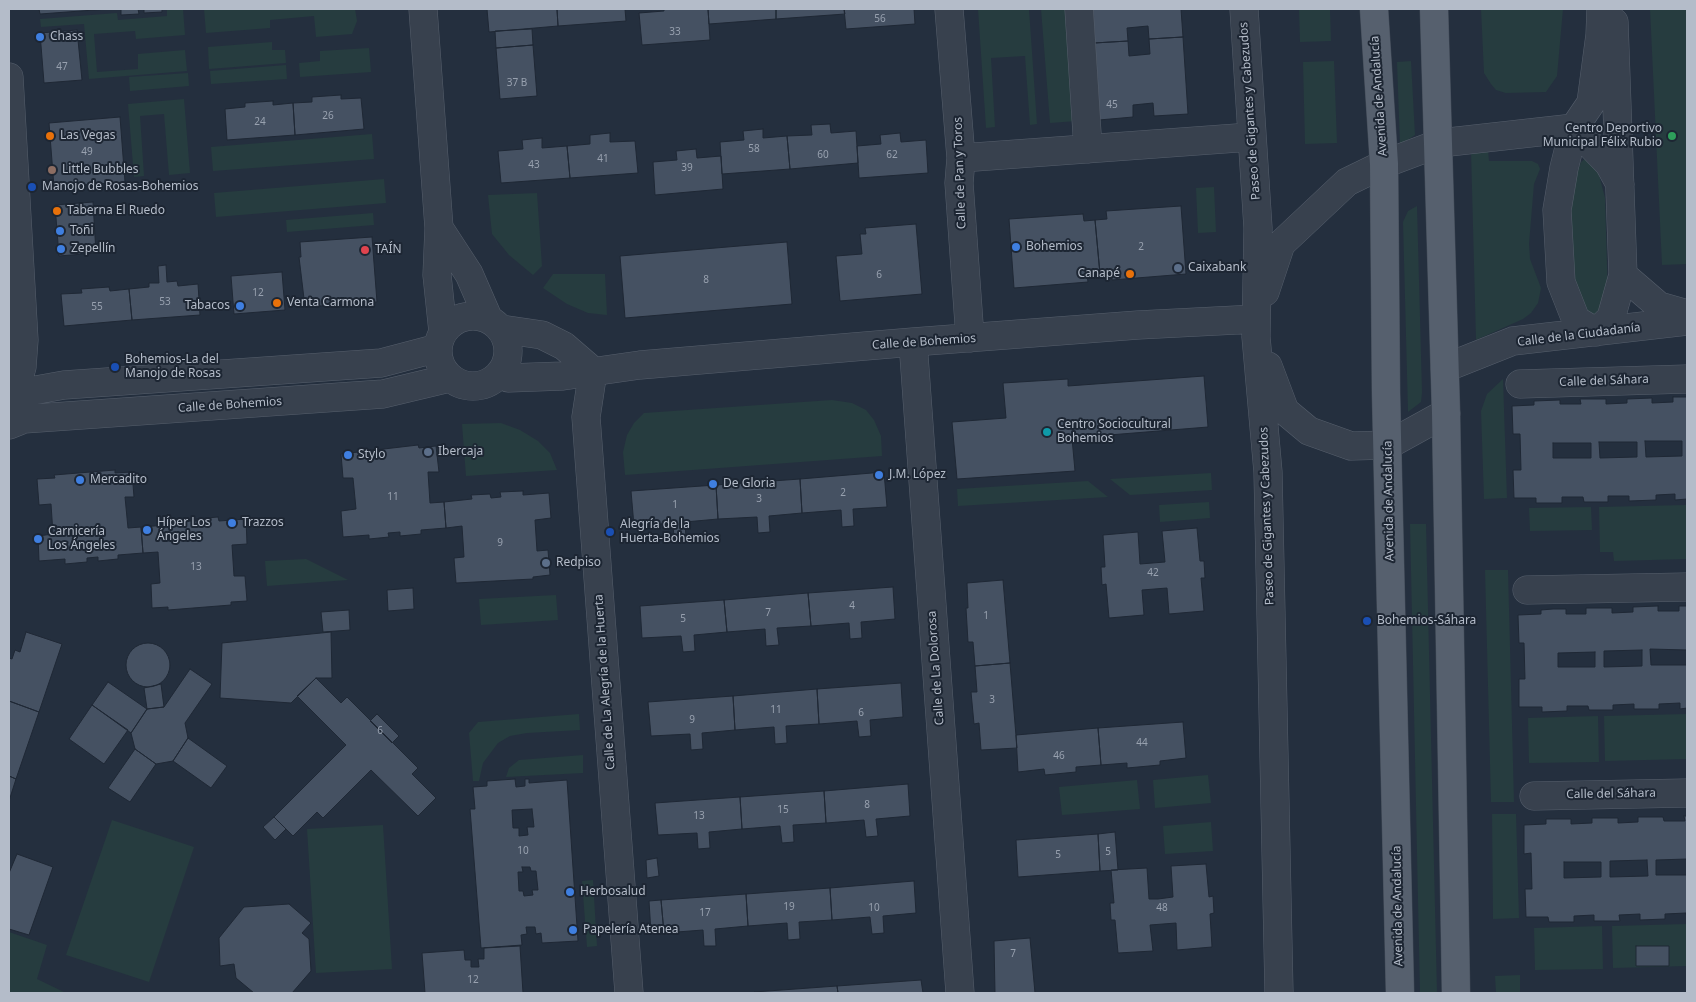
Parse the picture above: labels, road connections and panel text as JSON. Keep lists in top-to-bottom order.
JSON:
{
  "streets": {
    "main road": ["Avenida de Andalucía"],
    "street": [
      "Paseo de Gigantes y Cabezudos",
      "Calle de Pan y Toros",
      "Calle de la Ciudadanía",
      "Calle de Bohemios",
      "Calle del Sáhara",
      "Calle de La Dolorosa",
      "Calle de La Alegría de la Huerta"
    ]
  },
  "crossings": [
    ["Paseo de Gigantes y Cabezudos", "Calle de Bohemios"],
    ["Calle de Pan y Toros", "Calle de Bohemios"],
    ["Calle de Bohemios", "Calle de La Dolorosa"],
    ["Calle de Bohemios", "Calle de La Alegría de la Huerta"]
  ],
  "places": [
    "Chass",
    "Las Vegas",
    "Centro Deportivo Municipal Félix Rubio",
    "Little Bubbles",
    "Manojo de Rosas-Bohemios",
    "Taberna El Ruedo",
    "Toñi",
    "Bohemios",
    "Zepellín",
    "TAÍN",
    "Caixabank",
    "Canapé",
    "Venta Carmona",
    "Tabacos",
    "Bohemios-La del Manojo de Rosas",
    "Centro Sociocultural Bohemios",
    "Ibercaja",
    "Stylo",
    "J.M. López",
    "Mercadito",
    "De Gloria",
    "Trazzos",
    "Híper Los Ángeles",
    "Alegría de la Huerta-Bohemios",
    "Carnicería Los Ángeles",
    "Redpiso",
    "Bohemios-Sáhara",
    "Herbosalud",
    "Papelería Atenea"
  ],
  "house_numbers": [
    "56",
    "33",
    "47",
    "37 B",
    "45",
    "26",
    "24",
    "58",
    "49",
    "60",
    "62",
    "41",
    "43",
    "39",
    "2",
    "6",
    "8",
    "12",
    "53",
    "55",
    "2",
    "11",
    "3",
    "1",
    "9",
    "13",
    "42",
    "4",
    "7",
    "1",
    "5",
    "3",
    "11",
    "6",
    "9",
    "6",
    "44",
    "46",
    "8",
    "15",
    "13",
    "10",
    "5",
    "5",
    "19",
    "10",
    "48",
    "17",
    "7",
    "12"
  ]
}
